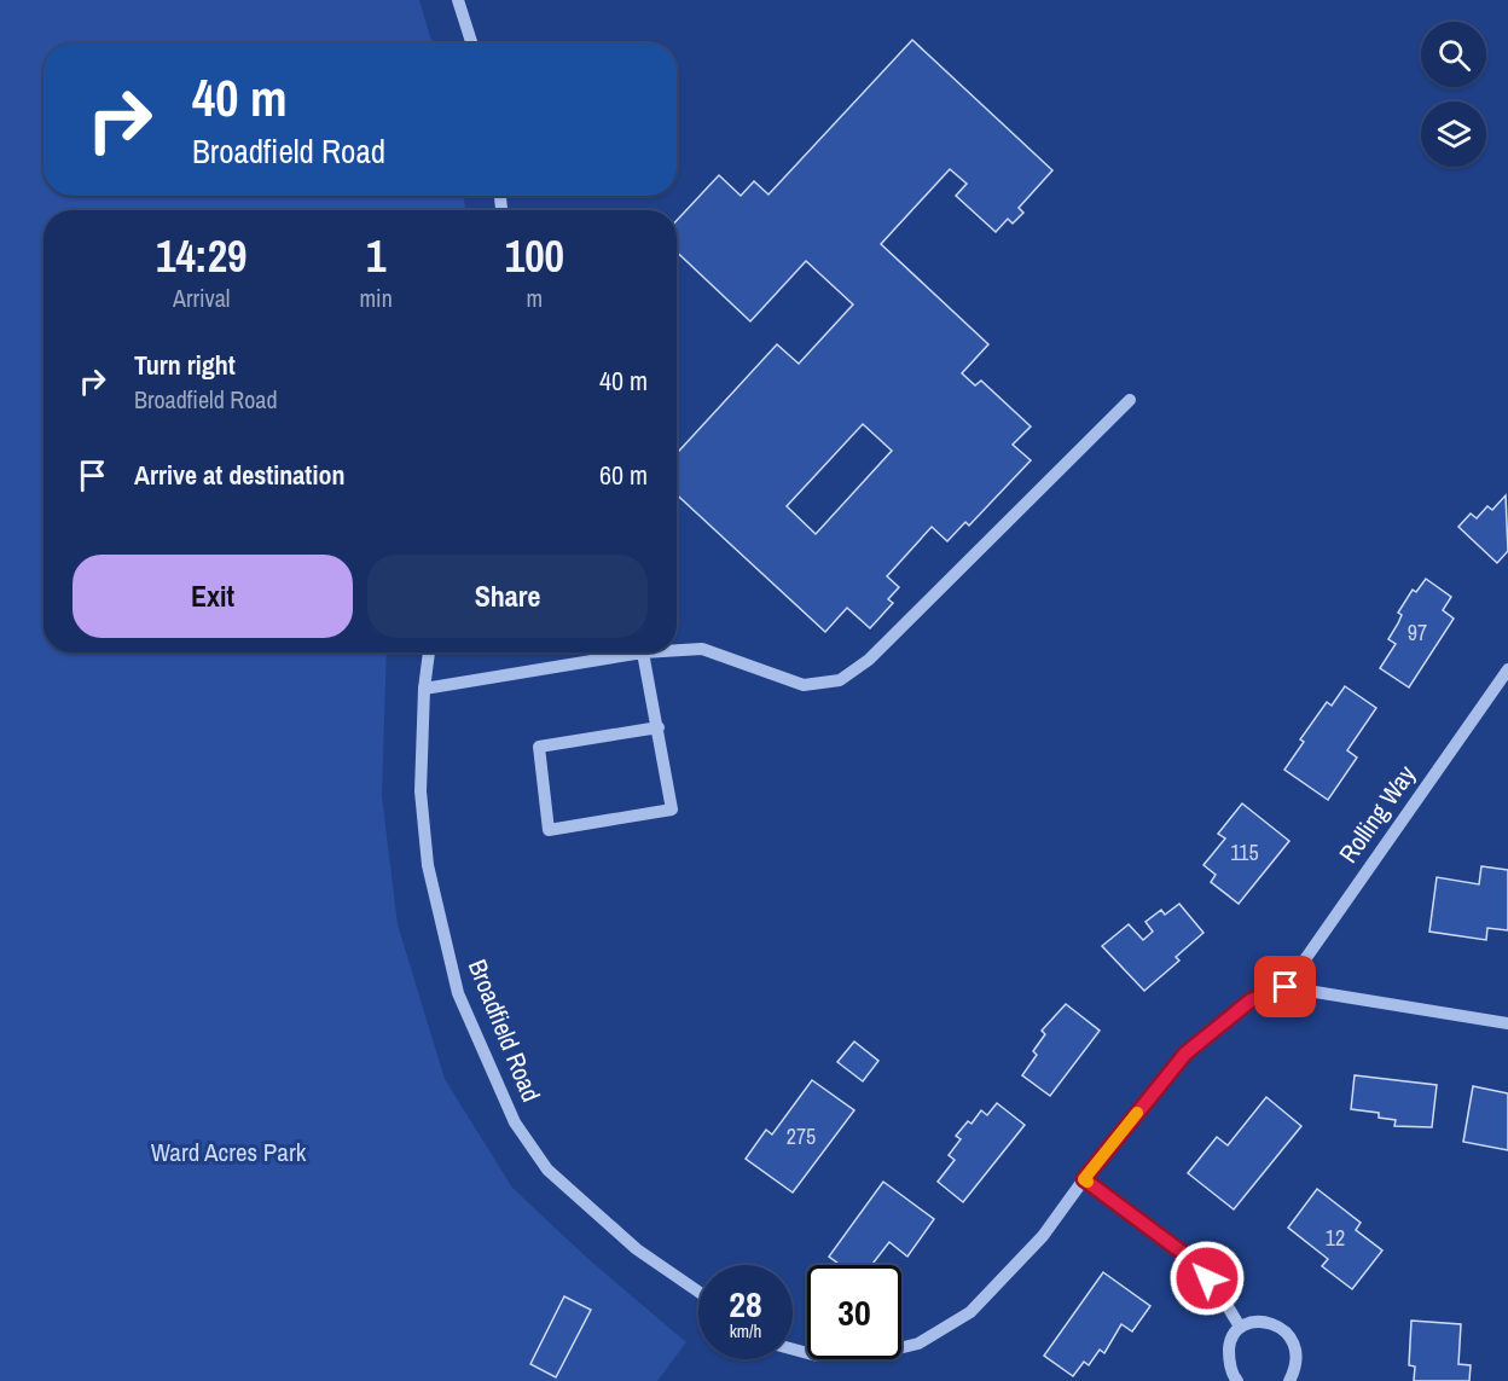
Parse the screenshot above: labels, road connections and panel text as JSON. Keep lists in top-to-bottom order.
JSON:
{
  "streets": {
    "street": ["Rolling Way", "Broadfield Road"]
  },
  "parks": ["Ward Acres Park"],
  "house_numbers": [
    "97",
    "115",
    "275",
    "12"
  ],
  "page": {
    "turn": ["40 m", "Broadfield Road"],
    "eta": [
      "14:29",
      "Arrival",
      "1",
      "min",
      "100",
      "m"
    ],
    "list": [
      {
        "name": "Turn right",
        "note": "Broadfield Road",
        "value": "40 m"
      },
      {
        "name": "Arrive at destination",
        "value": "60 m"
      }
    ],
    "buttons": ["Exit", "Share"],
    "speed": "28 km/h",
    "limit": "30"
  }
}
